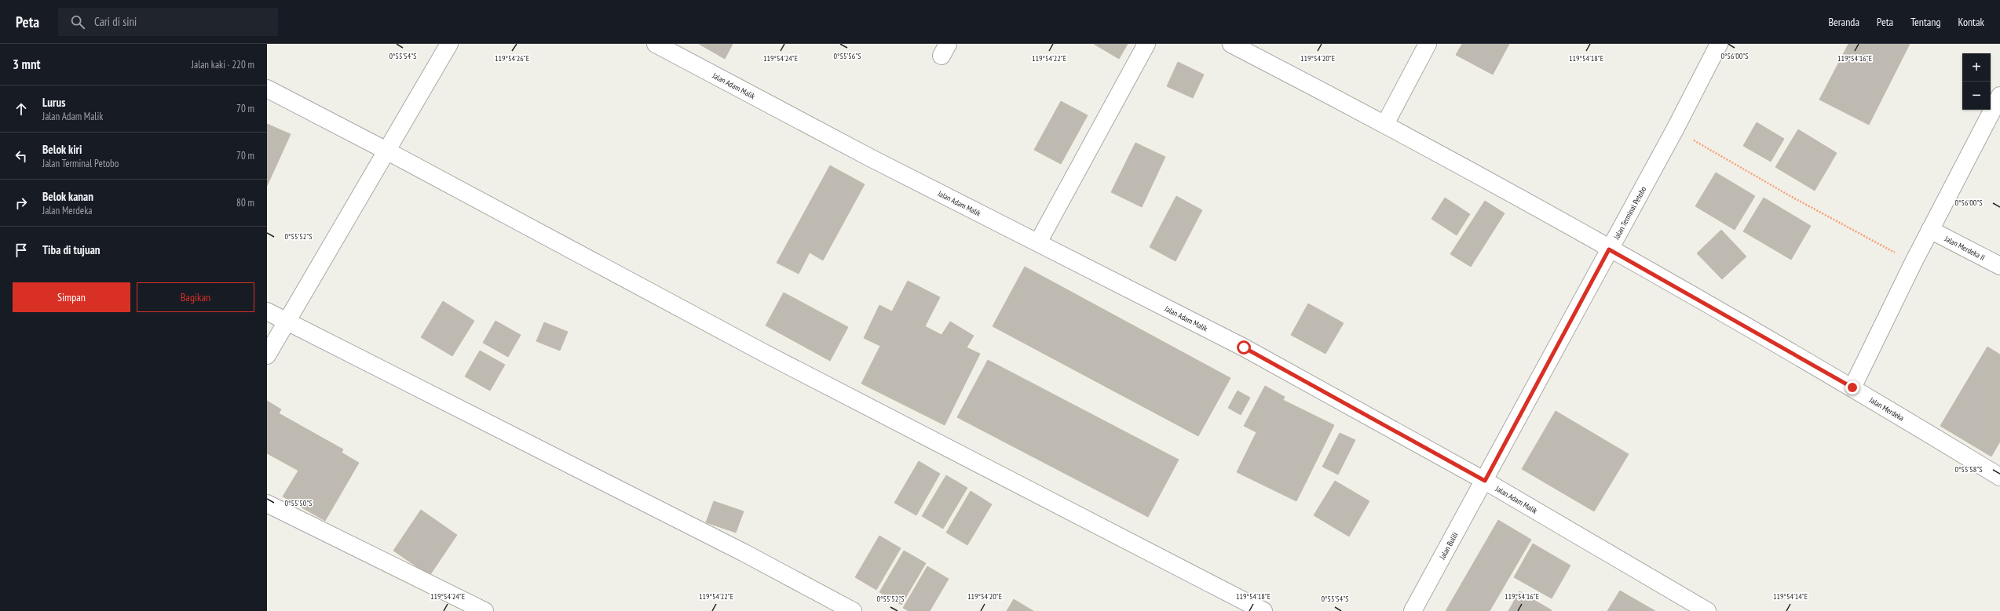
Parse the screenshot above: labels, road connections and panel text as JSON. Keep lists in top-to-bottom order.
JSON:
{
  "streets": {
    "street": [
      "Jalan Adam Malik",
      "Jalan Terminal Petobo",
      "Jalan Merdeka II",
      "Jalan Merdeka",
      "Jalan Bulili"
    ]
  },
  "crossings": [
    ["Jalan Adam Malik", "Jalan Terminal Petobo"],
    ["Jalan Adam Malik", "Jalan Bulili"],
    ["Jalan Terminal Petobo", "Jalan Merdeka"],
    ["Jalan Terminal Petobo", "Jalan Bulili"]
  ],
  "page": {
    "header": "Peta",
    "search": "Cari di sini",
    "nav": [
      "Beranda",
      "Peta",
      "Tentang",
      "Kontak"
    ],
    "heading": ["3 mnt", "Jalan kaki · 220 m"],
    "map_buttons": ["+", "−"],
    "list": [
      ["Lurus", "Jalan Adam Malik", "70 m"],
      ["Belok kiri", "Jalan Terminal Petobo", "70 m"],
      ["Belok kanan", "Jalan Merdeka", "80 m"],
      "Tiba di tujuan"
    ],
    "buttons": ["Simpan", "Bagikan"]
  },
  "coordinates": [
    "0°55'54\"S",
    "0°55'56\"S",
    "0°56'00\"S",
    "119°54'26\"E",
    "119°54'16\"E",
    "119°54'24\"E",
    "119°54'22\"E",
    "119°54'20\"E",
    "119°54'18\"E",
    "0°55'52\"S",
    "0°55'58\"S",
    "0°55'50\"S",
    "119°54'14\"E"
  ]
}
